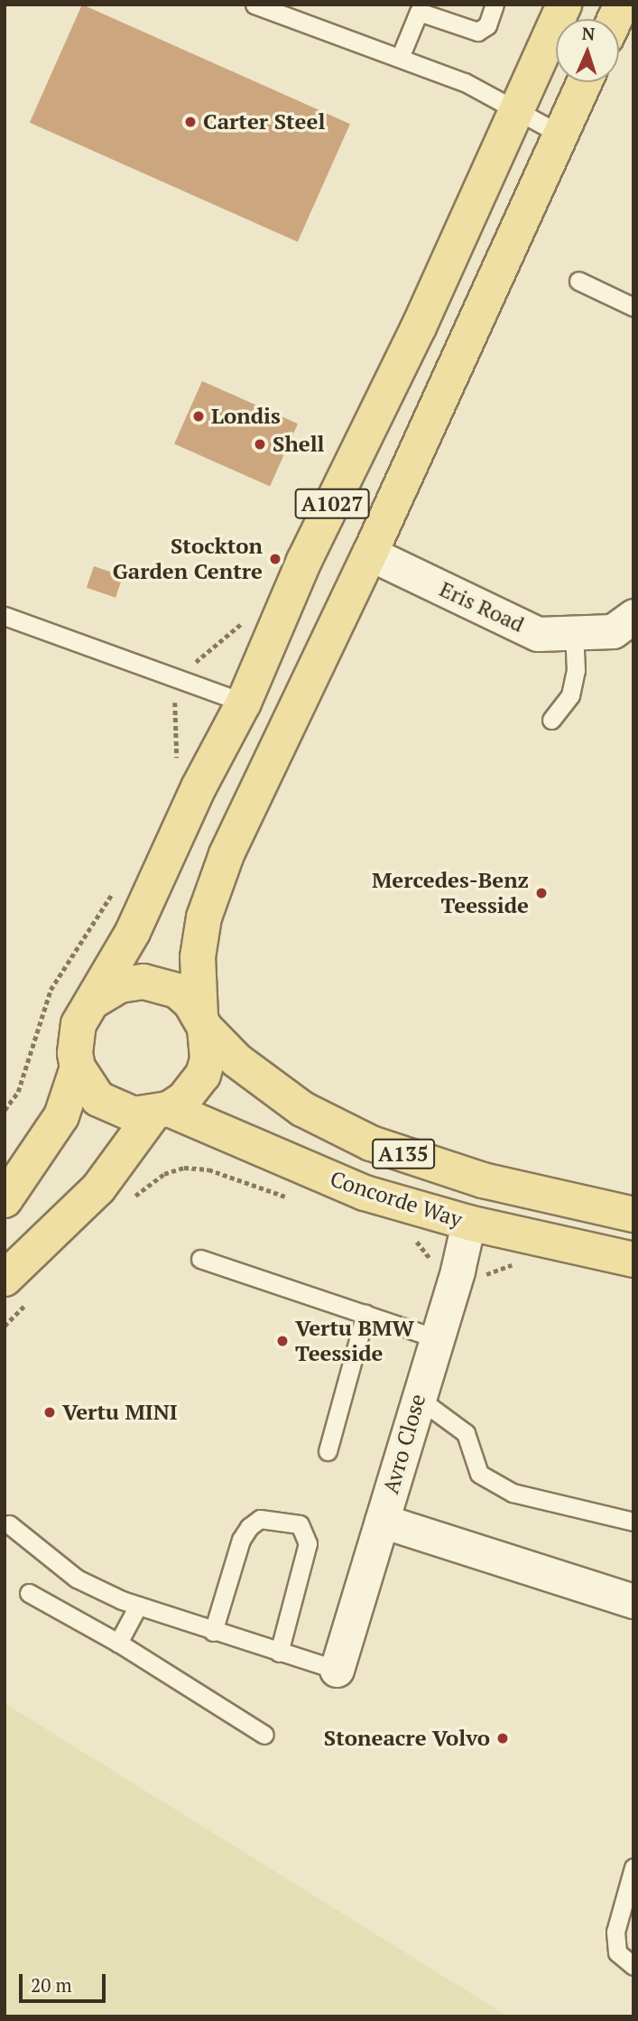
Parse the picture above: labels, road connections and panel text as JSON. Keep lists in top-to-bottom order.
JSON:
{
  "streets": {
    "main road": ["A1027", "A135", "Concorde Way"],
    "street": ["Eris Road", "Avro Close"]
  },
  "crossings": [
    ["A1027", "Eris Road"],
    ["A1027", "Concorde Way"],
    ["Concorde Way", "Avro Close"]
  ],
  "places": [
    "Carter Steel",
    "Londis",
    "Shell",
    "Stockton Garden Centre",
    "Mercedes-Benz Teesside",
    "Vertu BMW Teesside",
    "Vertu MINI",
    "Stoneacre Volvo"
  ],
  "scale_bar": "20 m",
  "north": "top"
}
